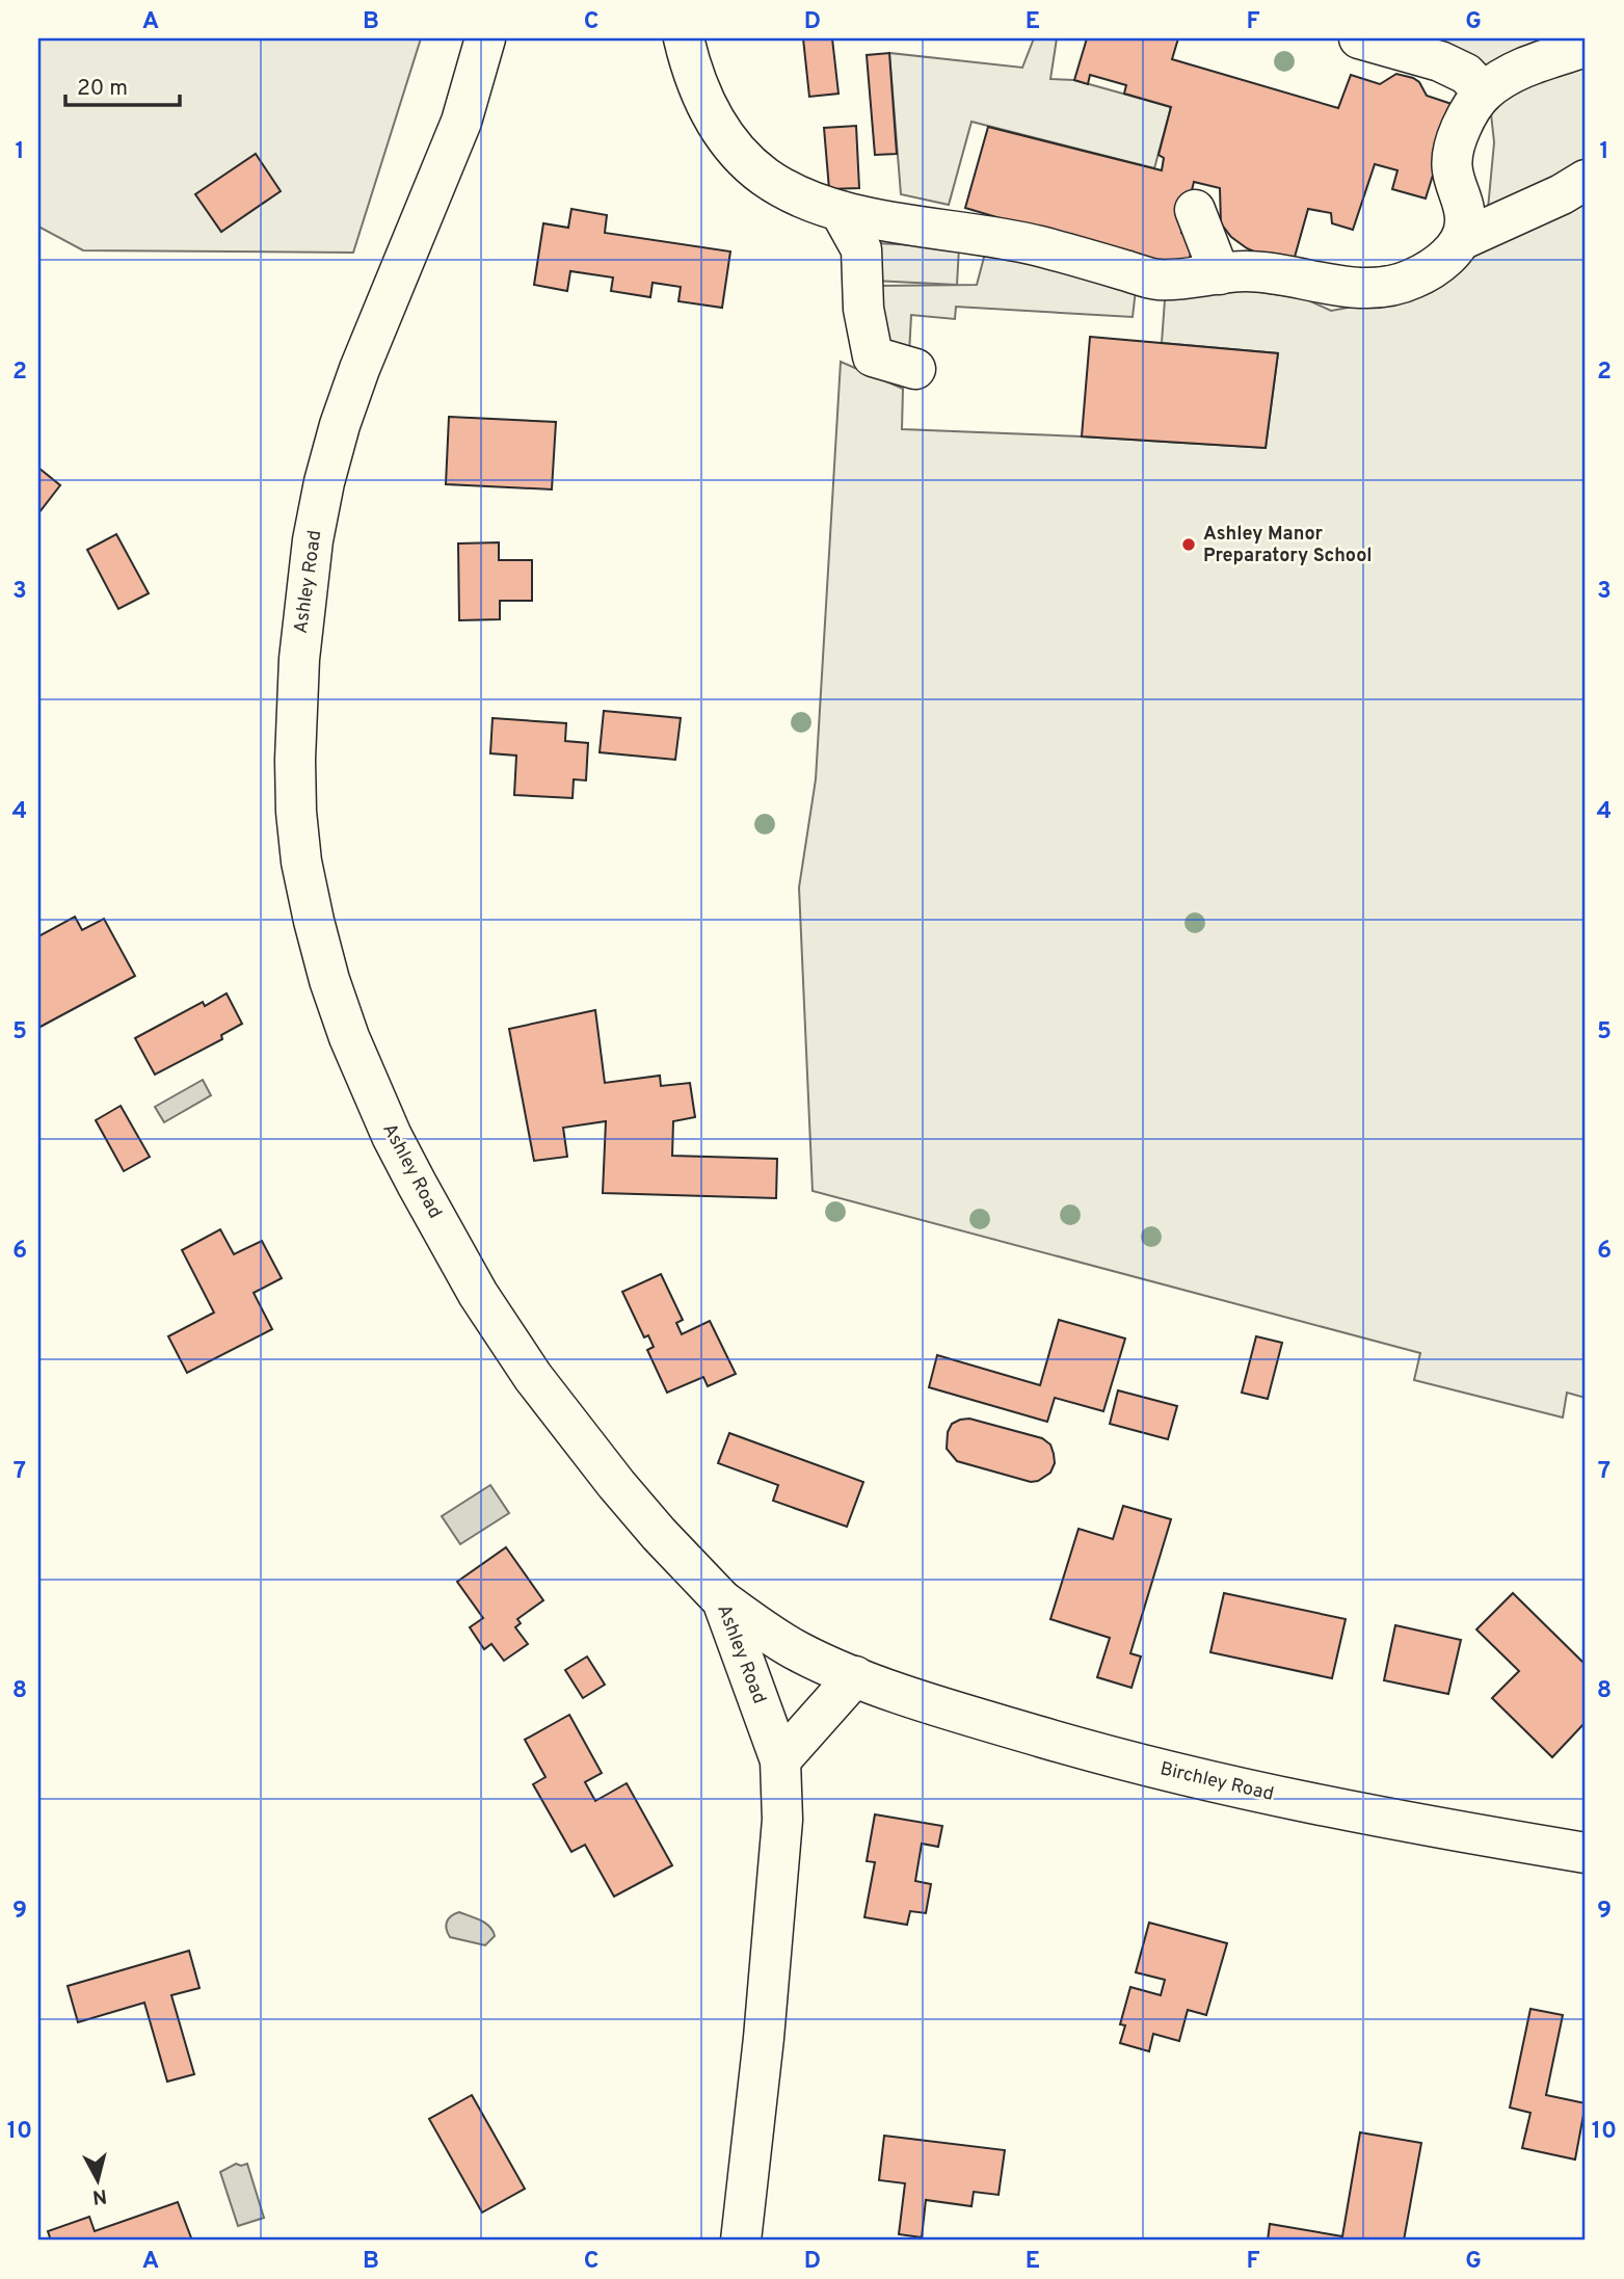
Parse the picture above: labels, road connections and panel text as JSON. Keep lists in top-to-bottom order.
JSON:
{
  "streets": {
    "street": ["Ashley Road", "Birchley Road"]
  },
  "crossings": [
    ["Ashley Road", "Birchley Road"]
  ],
  "places": ["Ashley Manor Preparatory School"],
  "scale_bar": "20 m",
  "north": "bottom",
  "grid": {
    "columns": [
      "A",
      "B",
      "C",
      "D",
      "E",
      "F",
      "G"
    ],
    "rows": [
      "1",
      "2",
      "3",
      "4",
      "5",
      "6",
      "7",
      "8",
      "9",
      "10"
    ]
  }
}
